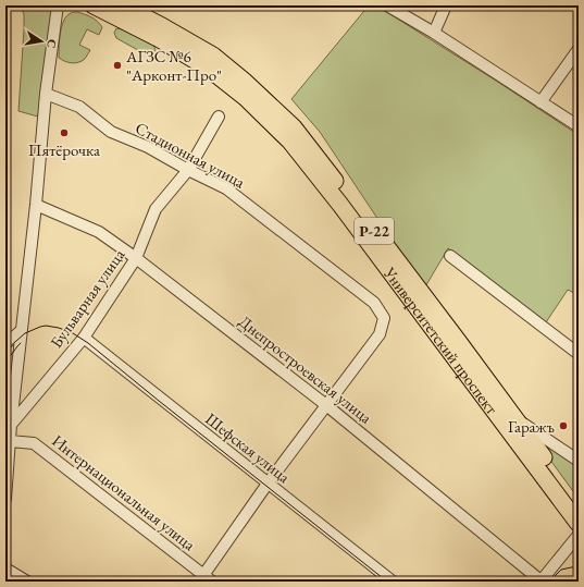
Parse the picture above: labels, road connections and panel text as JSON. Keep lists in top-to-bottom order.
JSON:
{
  "streets": {
    "highway": ["Р-22", "Университетский проспект"],
    "street": [
      "Стадионная улица",
      "Бульварная улица",
      "Днепростроевская улица",
      "Шефская улица",
      "Интернациональная улица"
    ]
  },
  "crossings": [
    ["Стадионная улица", "Бульварная улица"],
    ["Стадионная улица", "Днепростроевская улица"],
    ["Бульварная улица", "Днепростроевская улица"],
    ["Бульварная улица", "Шефская улица"]
  ],
  "places": ["АГЗС №6 \"Арконт-Про\"", "Пятёрочка", "Гаражъ"],
  "north": "right"
}
